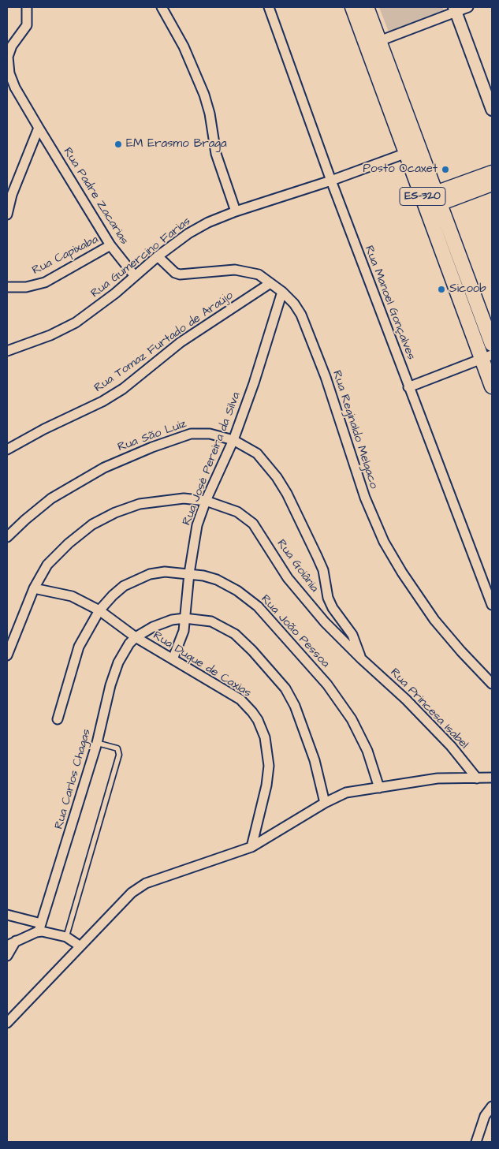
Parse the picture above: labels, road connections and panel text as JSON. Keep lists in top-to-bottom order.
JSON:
{
  "streets": {
    "main road": ["ES-320"],
    "street": [
      "Rua Padre Zacarias",
      "Rua Capixaba",
      "Rua Gumercino Farias",
      "Rua Manoel Gonçalves",
      "Rua Tomaz Furtado de Araújo",
      "Rua Reginaldo Melgaco",
      "Rua São Luiz",
      "Rua José Pereira da Silva",
      "Rua Goiânia",
      "Rua João Pessoa",
      "Rua Duque de Caxias",
      "Rua Princesa Isabel",
      "Rua Carlos Chagas"
    ]
  },
  "crossings": [
    ["Rua Padre Zacarias", "Rua Capixaba"],
    ["Rua Padre Zacarias", "Rua Gumercino Farias"],
    ["ES-320", "Rua Gumercino Farias"],
    ["Rua Gumercino Farias", "Rua Manoel Gonçalves"],
    ["Rua Gumercino Farias", "Rua Reginaldo Melgaco"],
    ["Rua Tomaz Furtado de Araújo", "Rua Reginaldo Melgaco"],
    ["Rua Reginaldo Melgaco", "Rua José Pereira da Silva"],
    ["Rua São Luiz", "Rua José Pereira da Silva"],
    ["Rua São Luiz", "Rua Goiânia"],
    ["Rua São Luiz", "Rua Princesa Isabel"],
    ["Rua José Pereira da Silva", "Rua Goiânia"],
    ["Rua José Pereira da Silva", "Rua João Pessoa"],
    ["Rua José Pereira da Silva", "Rua Duque de Caxias"],
    ["Rua Goiânia", "Rua Duque de Caxias"],
    ["Rua Goiânia", "Rua Princesa Isabel"],
    ["Rua João Pessoa", "Rua Duque de Caxias"],
    ["Rua Duque de Caxias", "Rua Carlos Chagas"]
  ],
  "places": ["EM Erasmo Braga", "Posto Ocaxet", "Sicoob"]
}
